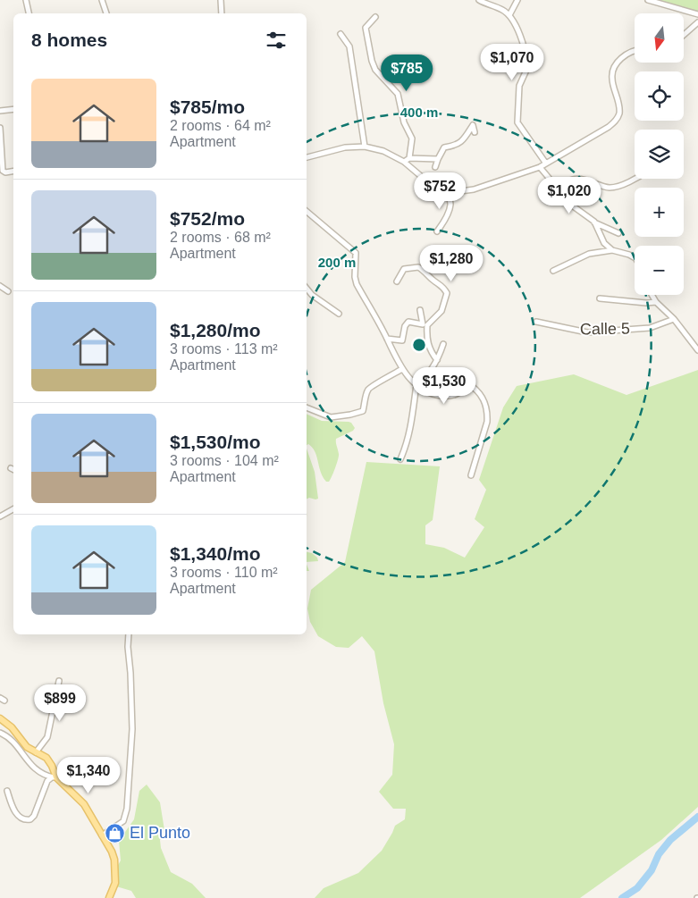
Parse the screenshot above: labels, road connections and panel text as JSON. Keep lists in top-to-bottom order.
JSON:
{
  "streets": {
    "street": ["Calle 5"]
  },
  "places": {
    "shop": ["El Punto"]
  },
  "north": "bottom",
  "page": {
    "map_buttons": ["+", "−"],
    "heading": "8 homes",
    "price": [
      "$1,070",
      "$785",
      "$752",
      "$1,020",
      "$1,280",
      "$1,530",
      "$899",
      "$1,340"
    ],
    "list": [
      {
        "name": "$785/mo",
        "note": "2 rooms · 64 m² · Apartment"
      },
      {
        "name": "$752/mo",
        "note": "2 rooms · 68 m² · Apartment"
      },
      {
        "name": "$1,280/mo",
        "note": "3 rooms · 113 m² · Apartment"
      },
      {
        "name": "$1,530/mo",
        "note": "3 rooms · 104 m² · Apartment"
      },
      {
        "name": "$1,340/mo",
        "note": "3 rooms · 110 m² · Apartment"
      }
    ]
  },
  "rings": ["400 m", "200 m"]
}
